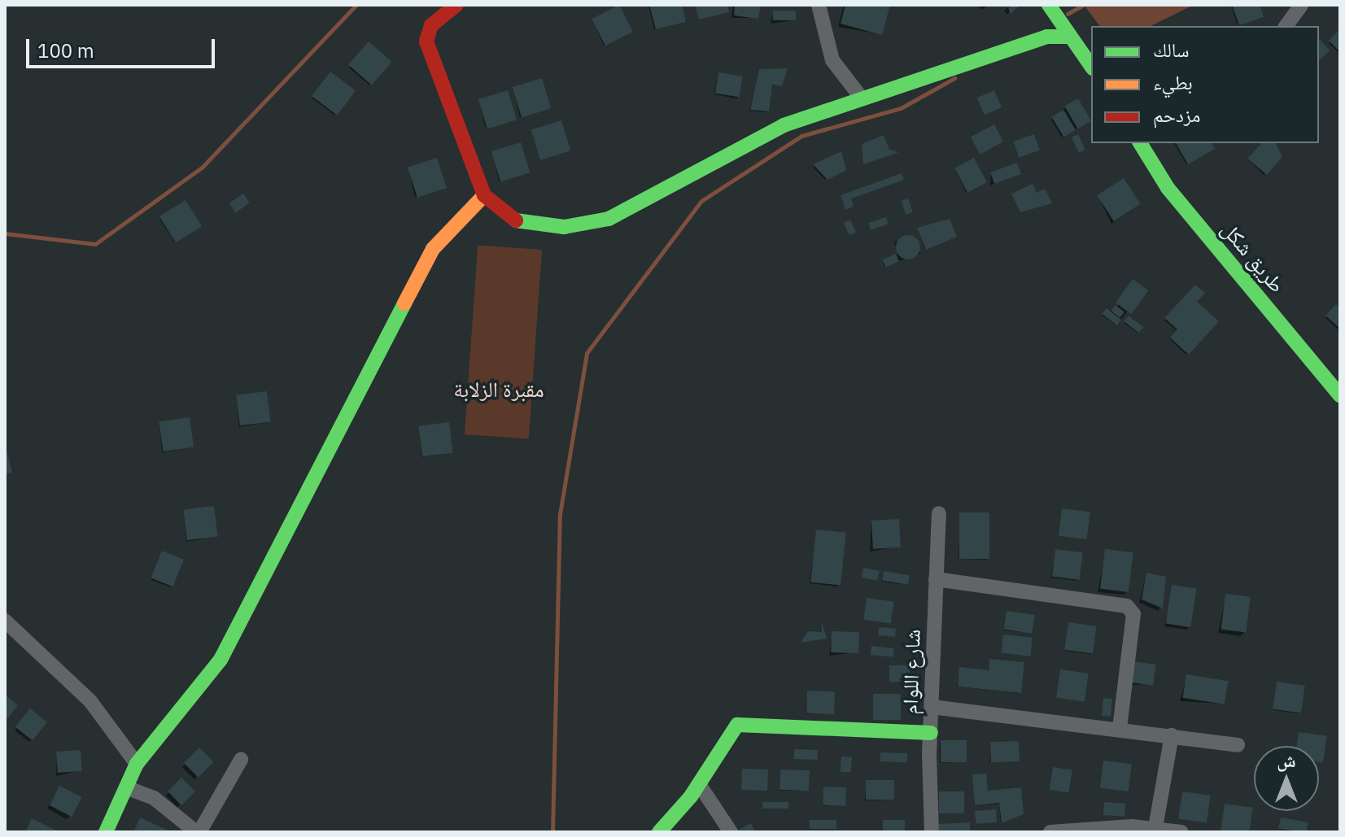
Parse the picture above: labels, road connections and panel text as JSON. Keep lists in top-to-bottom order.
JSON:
{
  "streets": {
    "street": ["طريق شكل", "شارع اللوام"]
  },
  "parks": ["مقبرة الزلابة"],
  "legend": ["سالك", "بطيء", "مزدحم"],
  "scale_bar": "100 m",
  "north": "top"
}
